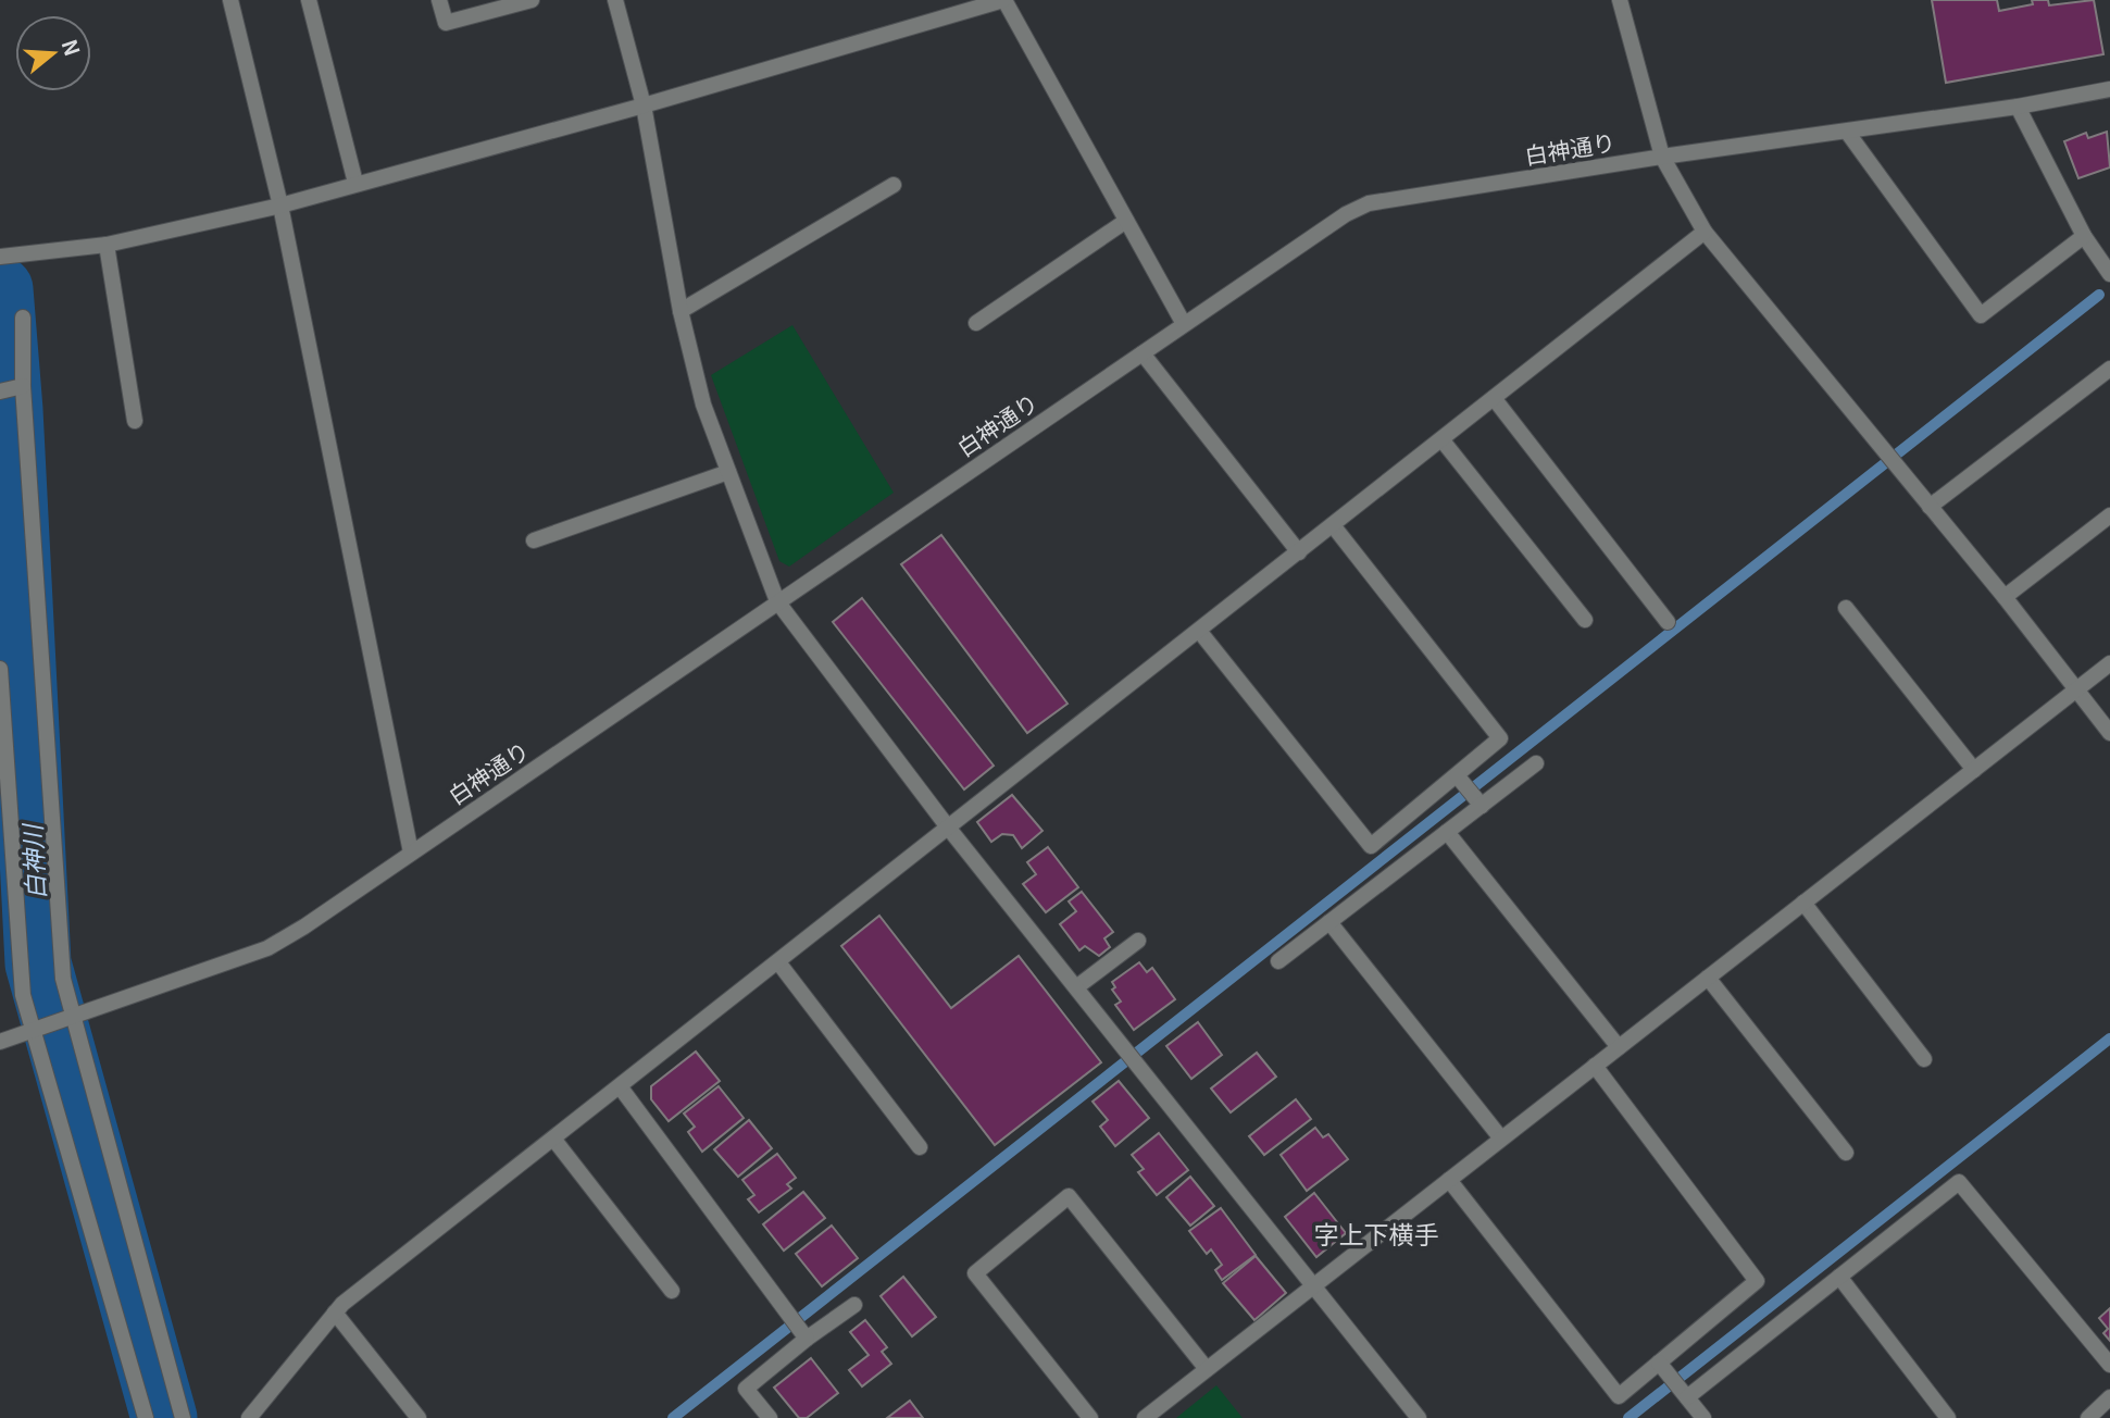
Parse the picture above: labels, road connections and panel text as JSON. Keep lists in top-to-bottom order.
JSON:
{
  "streets": {
    "street": ["白神通り"]
  },
  "districts": ["字上下横手"],
  "water": ["白神川"],
  "north": "right"
}
